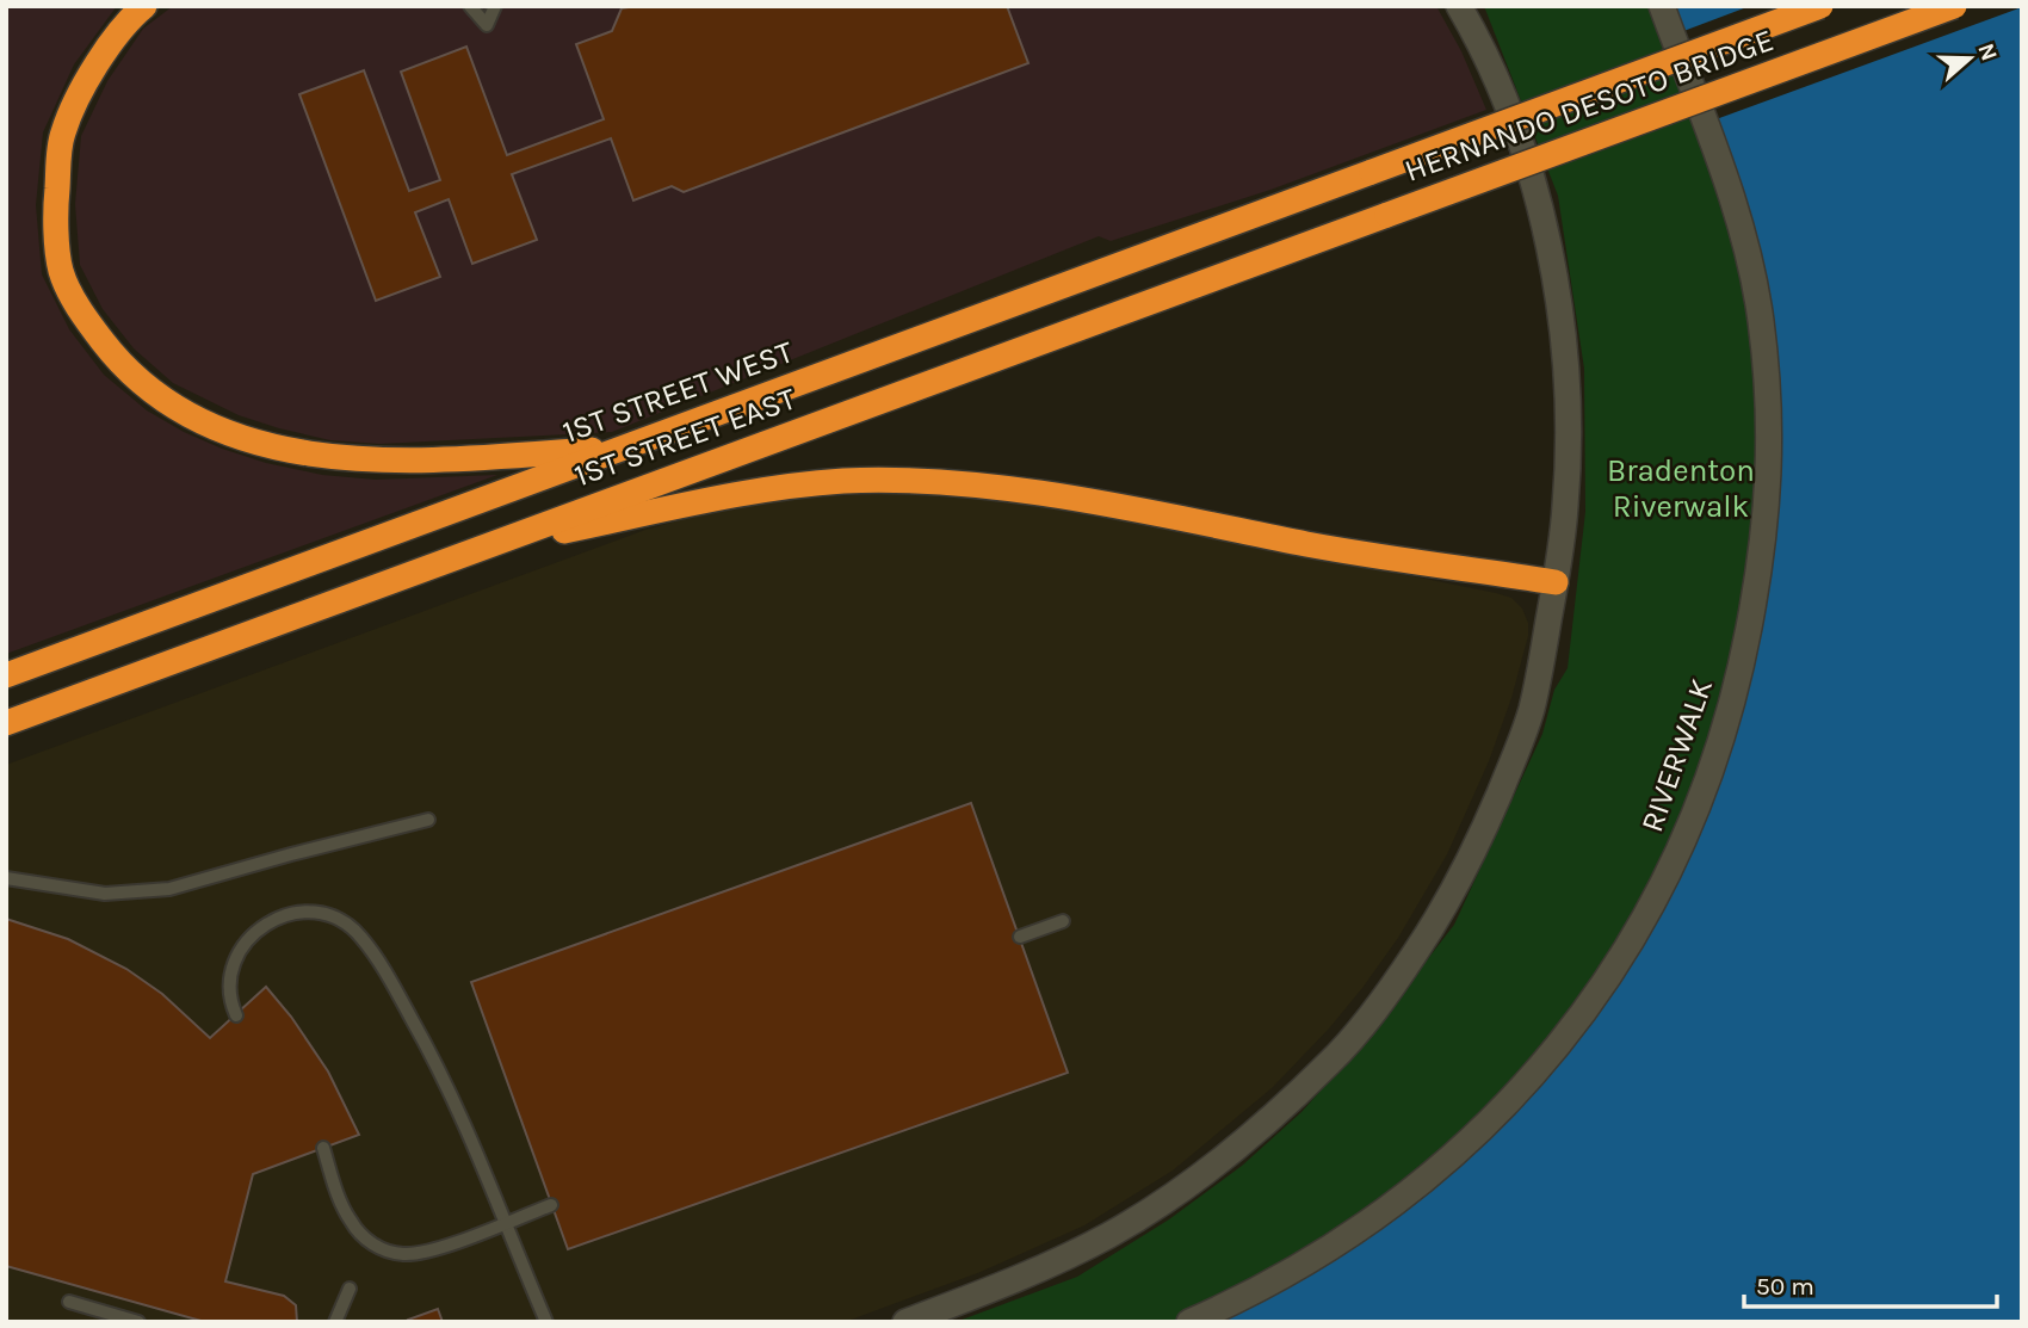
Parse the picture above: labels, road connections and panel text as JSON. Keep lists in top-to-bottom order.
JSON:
{
  "streets": {
    "highway": ["HERNANDO DESOTO BRIDGE", "1ST STREET WEST", "1ST STREET EAST"],
    "street": ["RIVERWALK"]
  },
  "crossings": [
    ["HERNANDO DESOTO BRIDGE", "1ST STREET WEST"],
    ["HERNANDO DESOTO BRIDGE", "1ST STREET EAST"]
  ],
  "parks": ["Bradenton Riverwalk"],
  "scale_bar": "50 m",
  "north": "right"
}
